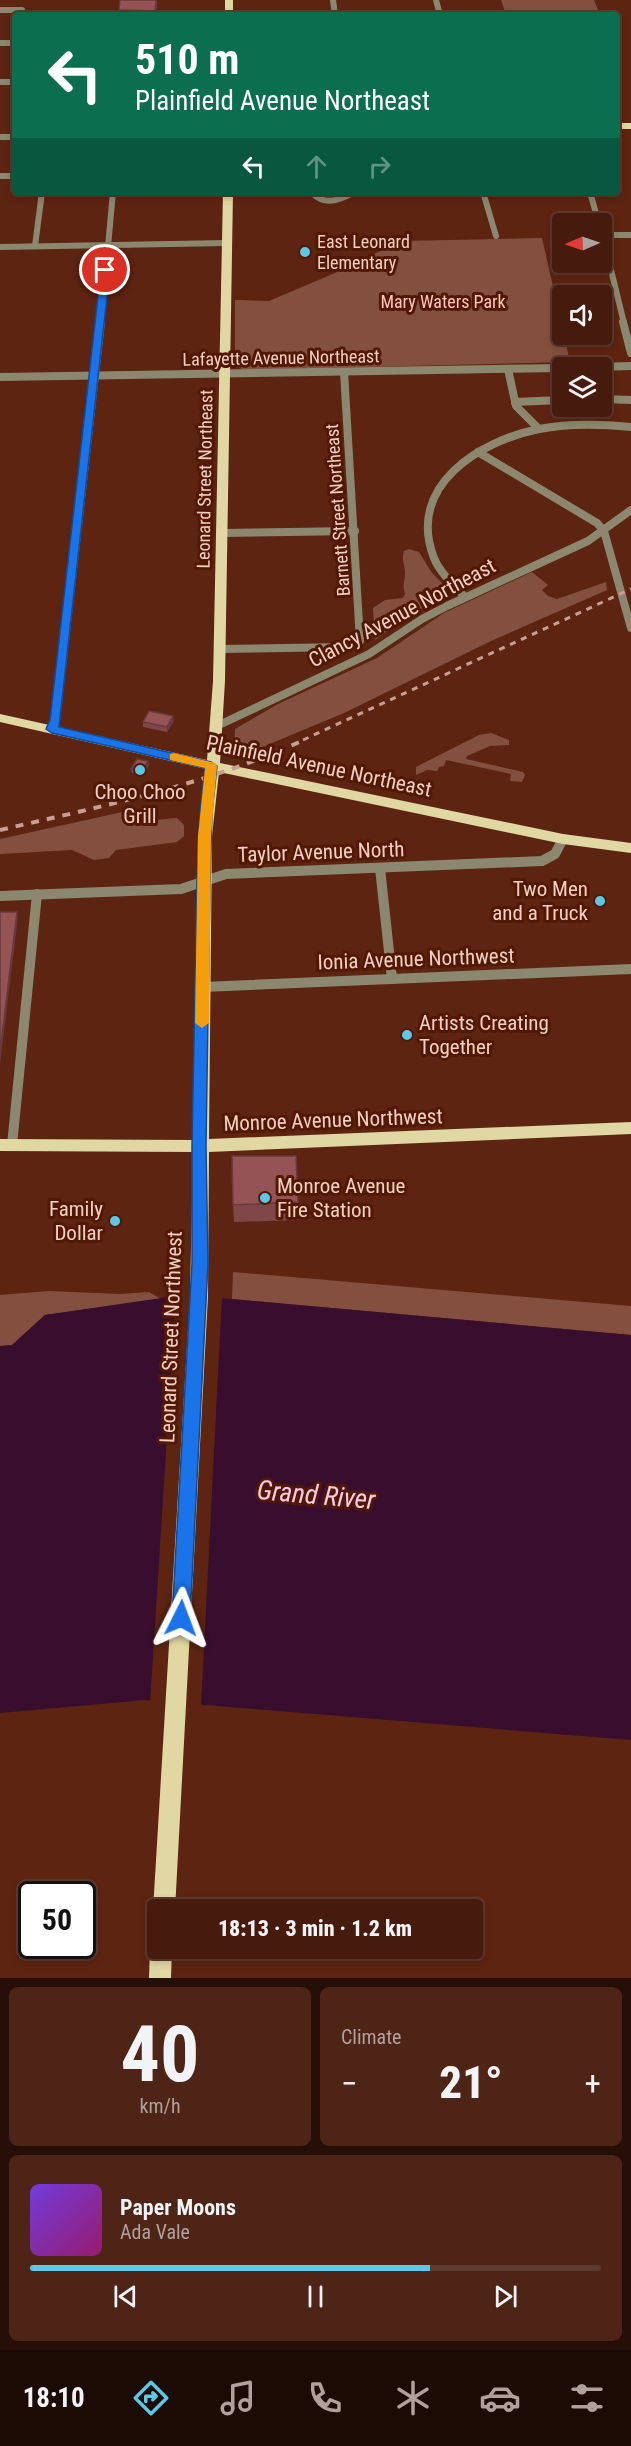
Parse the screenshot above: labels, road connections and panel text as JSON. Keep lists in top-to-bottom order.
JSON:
{
  "streets": {
    "main road": [
      "Leonard Street Northeast",
      "Plainfield Avenue Northeast",
      "Monroe Avenue Northwest",
      "Leonard Street Northwest"
    ],
    "street": [
      "Lafayette Avenue Northeast",
      "Barnett Street Northeast",
      "Clancy Avenue Northeast",
      "Taylor Avenue North",
      "Ionia Avenue Northwest"
    ]
  },
  "crossings": [
    ["Lafayette Avenue Northeast", "Leonard Street Northeast"],
    ["Lafayette Avenue Northeast", "Barnett Street Northeast"],
    ["Leonard Street Northeast", "Barnett Street Northeast"],
    ["Leonard Street Northeast", "Clancy Avenue Northeast"],
    ["Leonard Street Northeast", "Plainfield Avenue Northeast"],
    ["Leonard Street Northeast", "Leonard Street Northwest"],
    ["Plainfield Avenue Northeast", "Taylor Avenue North"],
    ["Plainfield Avenue Northeast", "Leonard Street Northwest"],
    ["Taylor Avenue North", "Leonard Street Northwest"],
    ["Ionia Avenue Northwest", "Leonard Street Northwest"],
    ["Monroe Avenue Northwest", "Leonard Street Northwest"]
  ],
  "water": ["Grand River"],
  "parks": ["Mary Waters Park"],
  "places": [
    "East Leonard Elementary",
    "Choo Choo Grill",
    "Two Men and a Truck",
    "Artists Creating Together",
    "Monroe Avenue Fire Station",
    "Family Dollar"
  ],
  "north": "left",
  "page": {
    "turn": ["510 m", "Plainfield Avenue Northeast"],
    "limit": "50",
    "trip": "18:13 · 3 min · 1.2 km",
    "tile": [
      ["40", "km/h"],
      "Climate"
    ],
    "heat": ["−", "21°", "+"],
    "song": ["Paper Moons", "Ada Vale"],
    "tabs": "18:10"
  }
}
